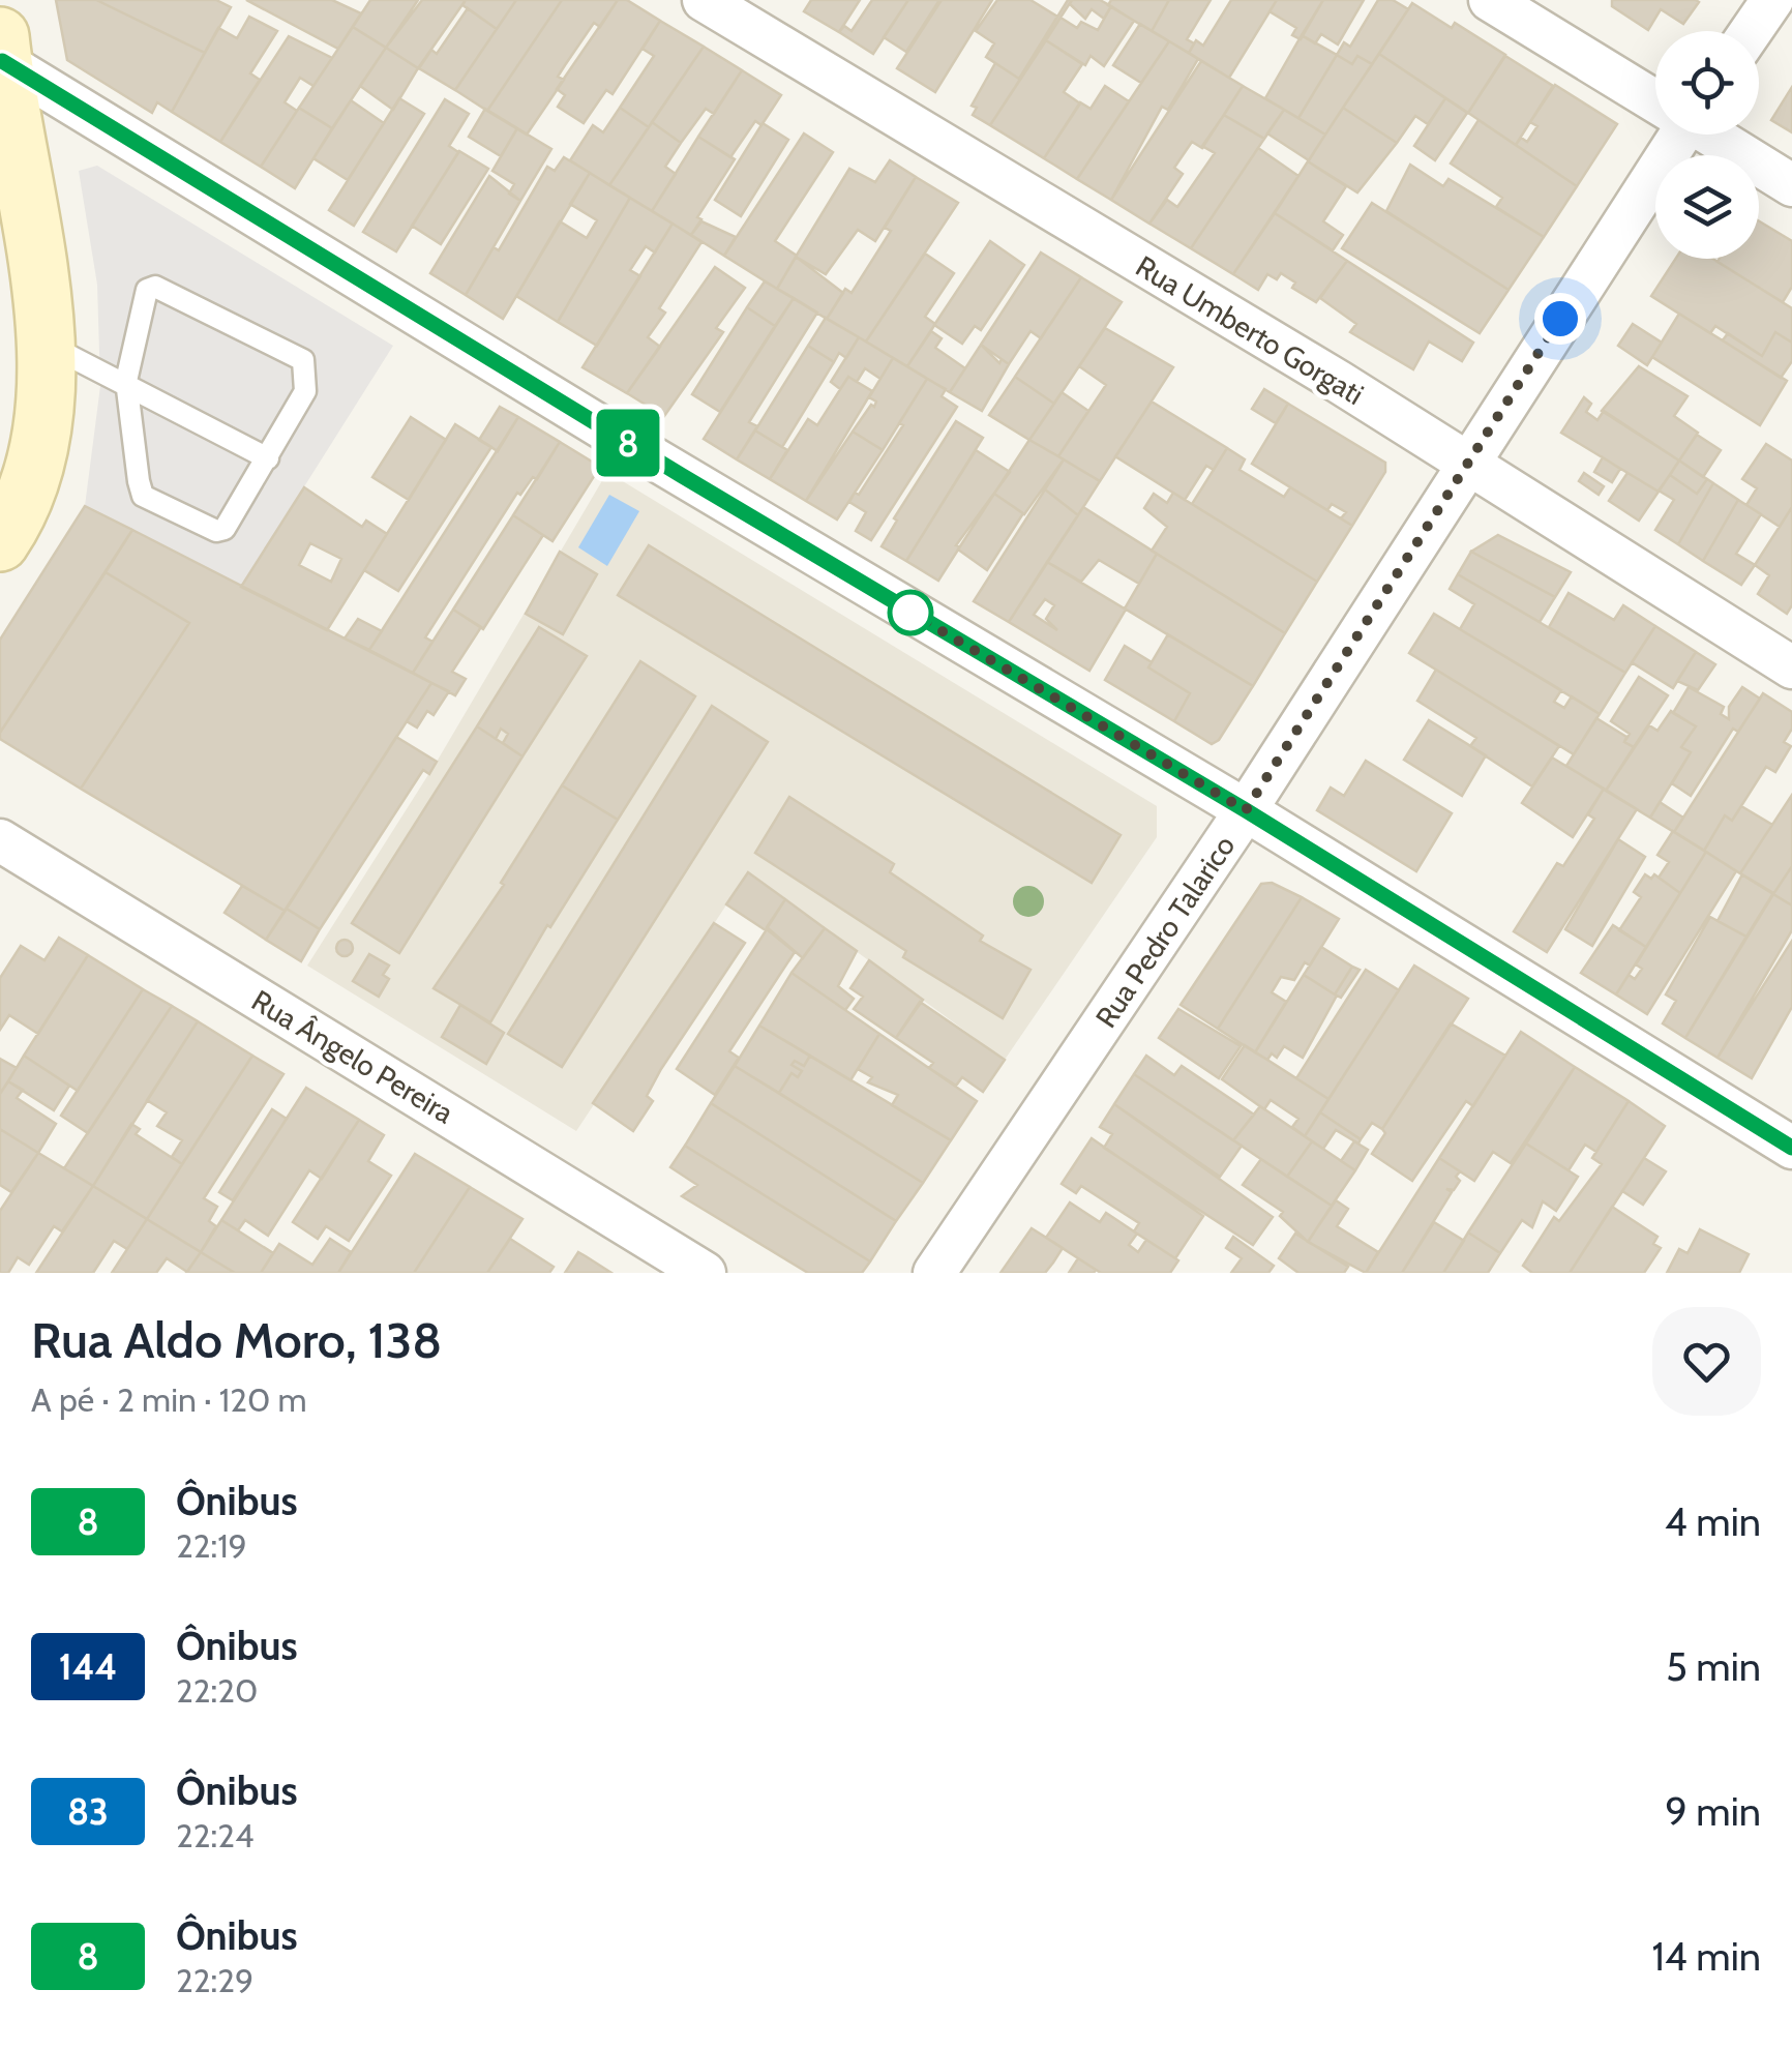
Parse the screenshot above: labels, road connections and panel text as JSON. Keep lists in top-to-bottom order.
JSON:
{
  "streets": {
    "street": ["Rua Umberto Gorgati", "Rua Pedro Talarico", "Rua Ângelo Pereira"]
  },
  "crossings": [
    ["Rua Umberto Gorgati", "Rua Pedro Talarico"]
  ],
  "lines": ["bus line 8"],
  "page": {
    "on_map": "8",
    "heading": ["Rua Aldo Moro, 138", "A pé · 2 min · 120 m"],
    "list": [
      {
        "mark": "8",
        "name": "Ônibus",
        "note": "22:19",
        "value": "4 min"
      },
      {
        "mark": "144",
        "name": "Ônibus",
        "note": "22:20",
        "value": "5 min"
      },
      {
        "mark": "83",
        "name": "Ônibus",
        "note": "22:24",
        "value": "9 min"
      },
      {
        "mark": "8",
        "name": "Ônibus",
        "note": "22:29",
        "value": "14 min"
      }
    ]
  }
}
